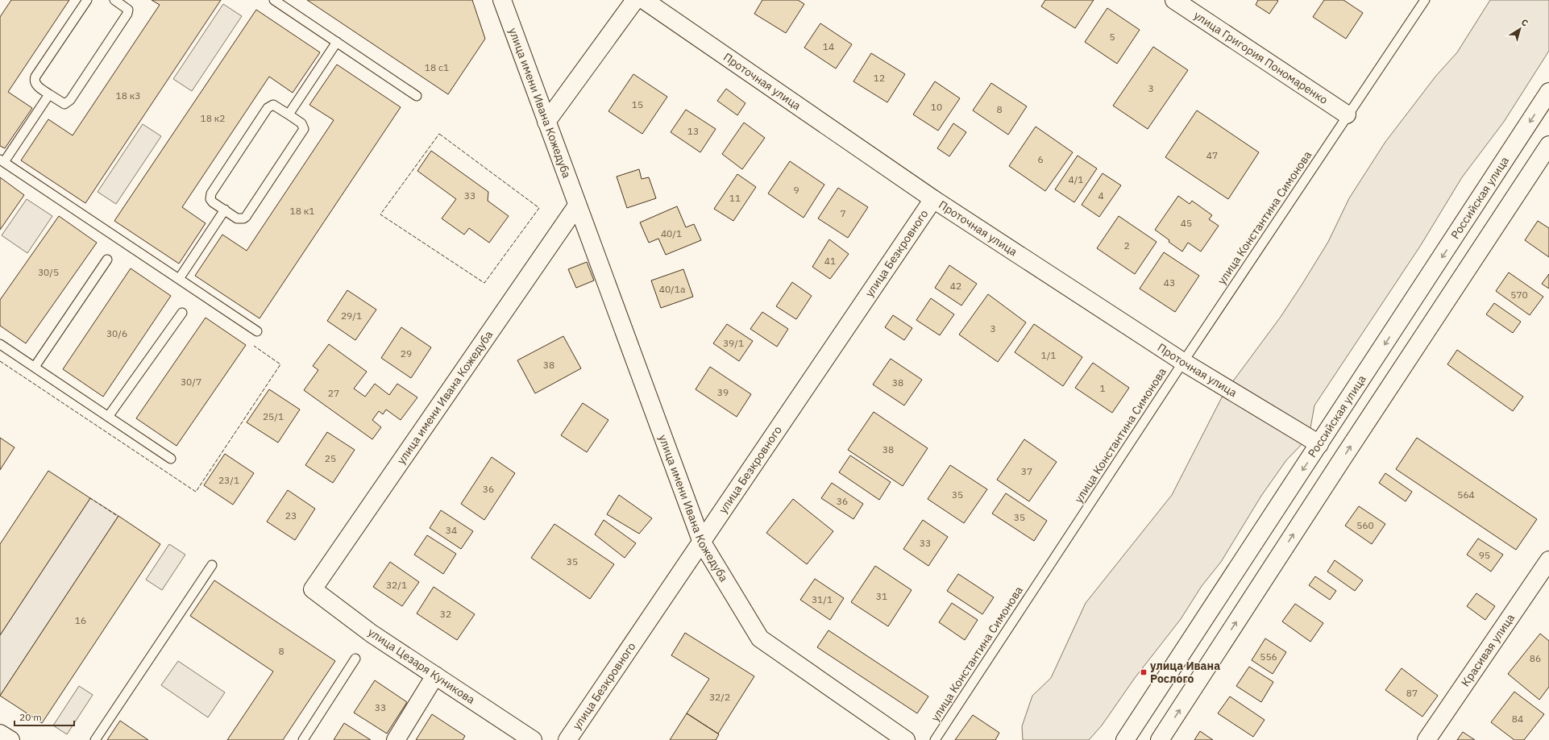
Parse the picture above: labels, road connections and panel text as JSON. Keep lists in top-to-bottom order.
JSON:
{
  "streets": {
    "street": [
      "улица Григория Пономаренко",
      "Проточная улица",
      "улица имени Ивана Кожедуба",
      "Российская улица",
      "улица Безкровного",
      "Красивая улица",
      "улица Цезаря Куникова"
    ],
    "lane": ["улица Константина Симонова"]
  },
  "crossings": [
    ["улица Григория Пономаренко", "улица Константина Симонова"],
    ["Проточная улица", "Российская улица"],
    ["Проточная улица", "улица Константина Симонова"],
    ["Проточная улица", "улица Безкровного"],
    ["улица имени Ивана Кожедуба", "улица Безкровного"],
    ["улица имени Ивана Кожедуба", "улица Цезаря Куникова"]
  ],
  "places": {
    "transit": ["улица Ивана Рослого"]
  },
  "house_numbers": [
    "5",
    "14",
    "18 с1",
    "12",
    "3",
    "18 к3",
    "15",
    "10",
    "8",
    "18 к2",
    "13",
    "47",
    "6",
    "4/1",
    "9",
    "33",
    "4",
    "11",
    "18 к1",
    "7",
    "45",
    "40/1",
    "2",
    "41",
    "30/5",
    "43",
    "42",
    "40/1а",
    "570",
    "29/1",
    "3",
    "30/6",
    "39/1",
    "29",
    "1/1",
    "38",
    "30/7",
    "38",
    "1",
    "39",
    "27",
    "25/1",
    "38",
    "25",
    "37",
    "23/1",
    "36",
    "35",
    "564",
    "36",
    "23",
    "35",
    "560",
    "34",
    "33",
    "95",
    "35",
    "32/1",
    "31",
    "31/1",
    "32",
    "16",
    "8",
    "556",
    "86",
    "87",
    "32/2",
    "33",
    "84"
  ],
  "scale_bar": "20 m",
  "north": "top right"
}
